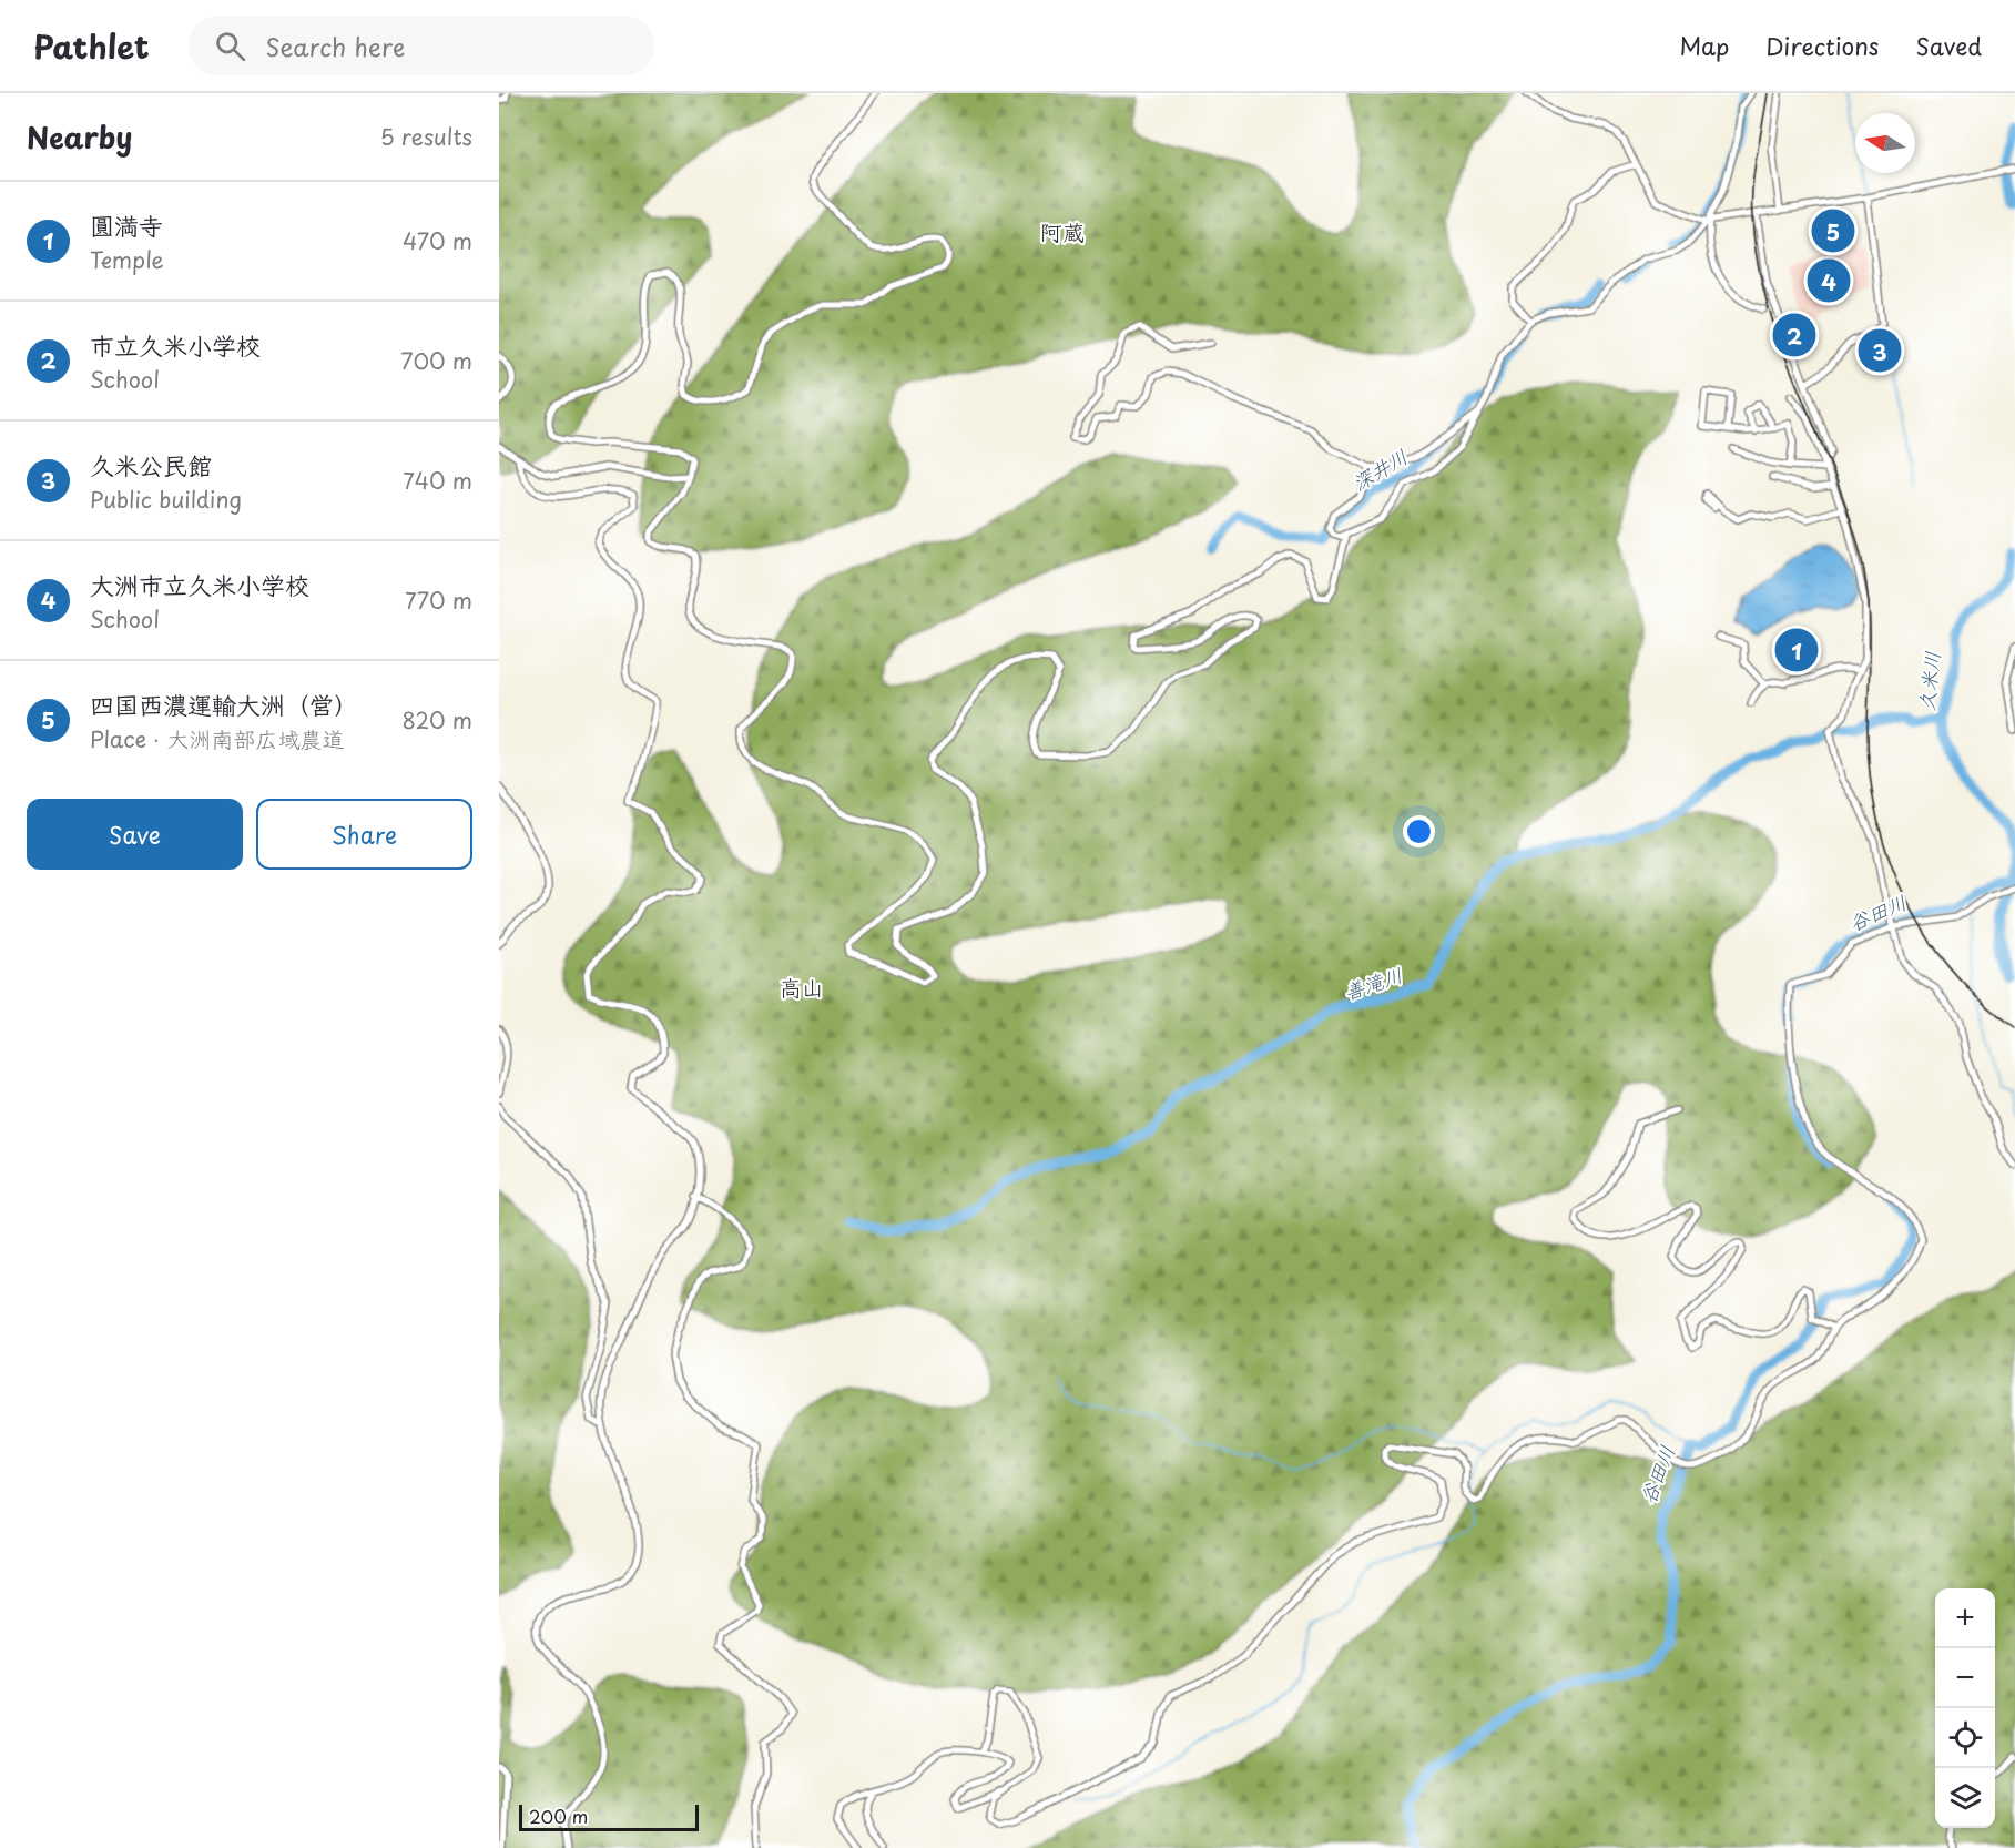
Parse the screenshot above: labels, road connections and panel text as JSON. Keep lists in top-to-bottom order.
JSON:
{
  "districts": ["阿蔵", "高山"],
  "water": [
    "深井川",
    "久米川",
    "谷田川",
    "善滝川"
  ],
  "scale_bar": "200 m",
  "north": "left",
  "page": {
    "header": "Pathlet",
    "search": "Search here",
    "nav": ["Map", "Directions", "Saved"],
    "heading": ["Nearby", "5 results"],
    "list": [
      {
        "mark": "1",
        "name": "圓満寺",
        "note": "Temple",
        "value": "470 m"
      },
      {
        "mark": "2",
        "name": "市立久米小学校",
        "note": "School",
        "value": "700 m"
      },
      {
        "mark": "3",
        "name": "久米公民館",
        "note": "Public building",
        "value": "740 m"
      },
      {
        "mark": "4",
        "name": "大洲市立久米小学校",
        "note": "School",
        "value": "770 m"
      },
      {
        "mark": "5",
        "name": "四国西濃運輸大洲（営）",
        "note": "Place · 大洲南部広域農道",
        "value": "820 m"
      }
    ],
    "pins": [
      "5",
      "4",
      "2",
      "3",
      "1"
    ],
    "buttons": ["Save", "Share"],
    "map_buttons": ["+", "−"],
    "scale": "200 m"
  }
}
